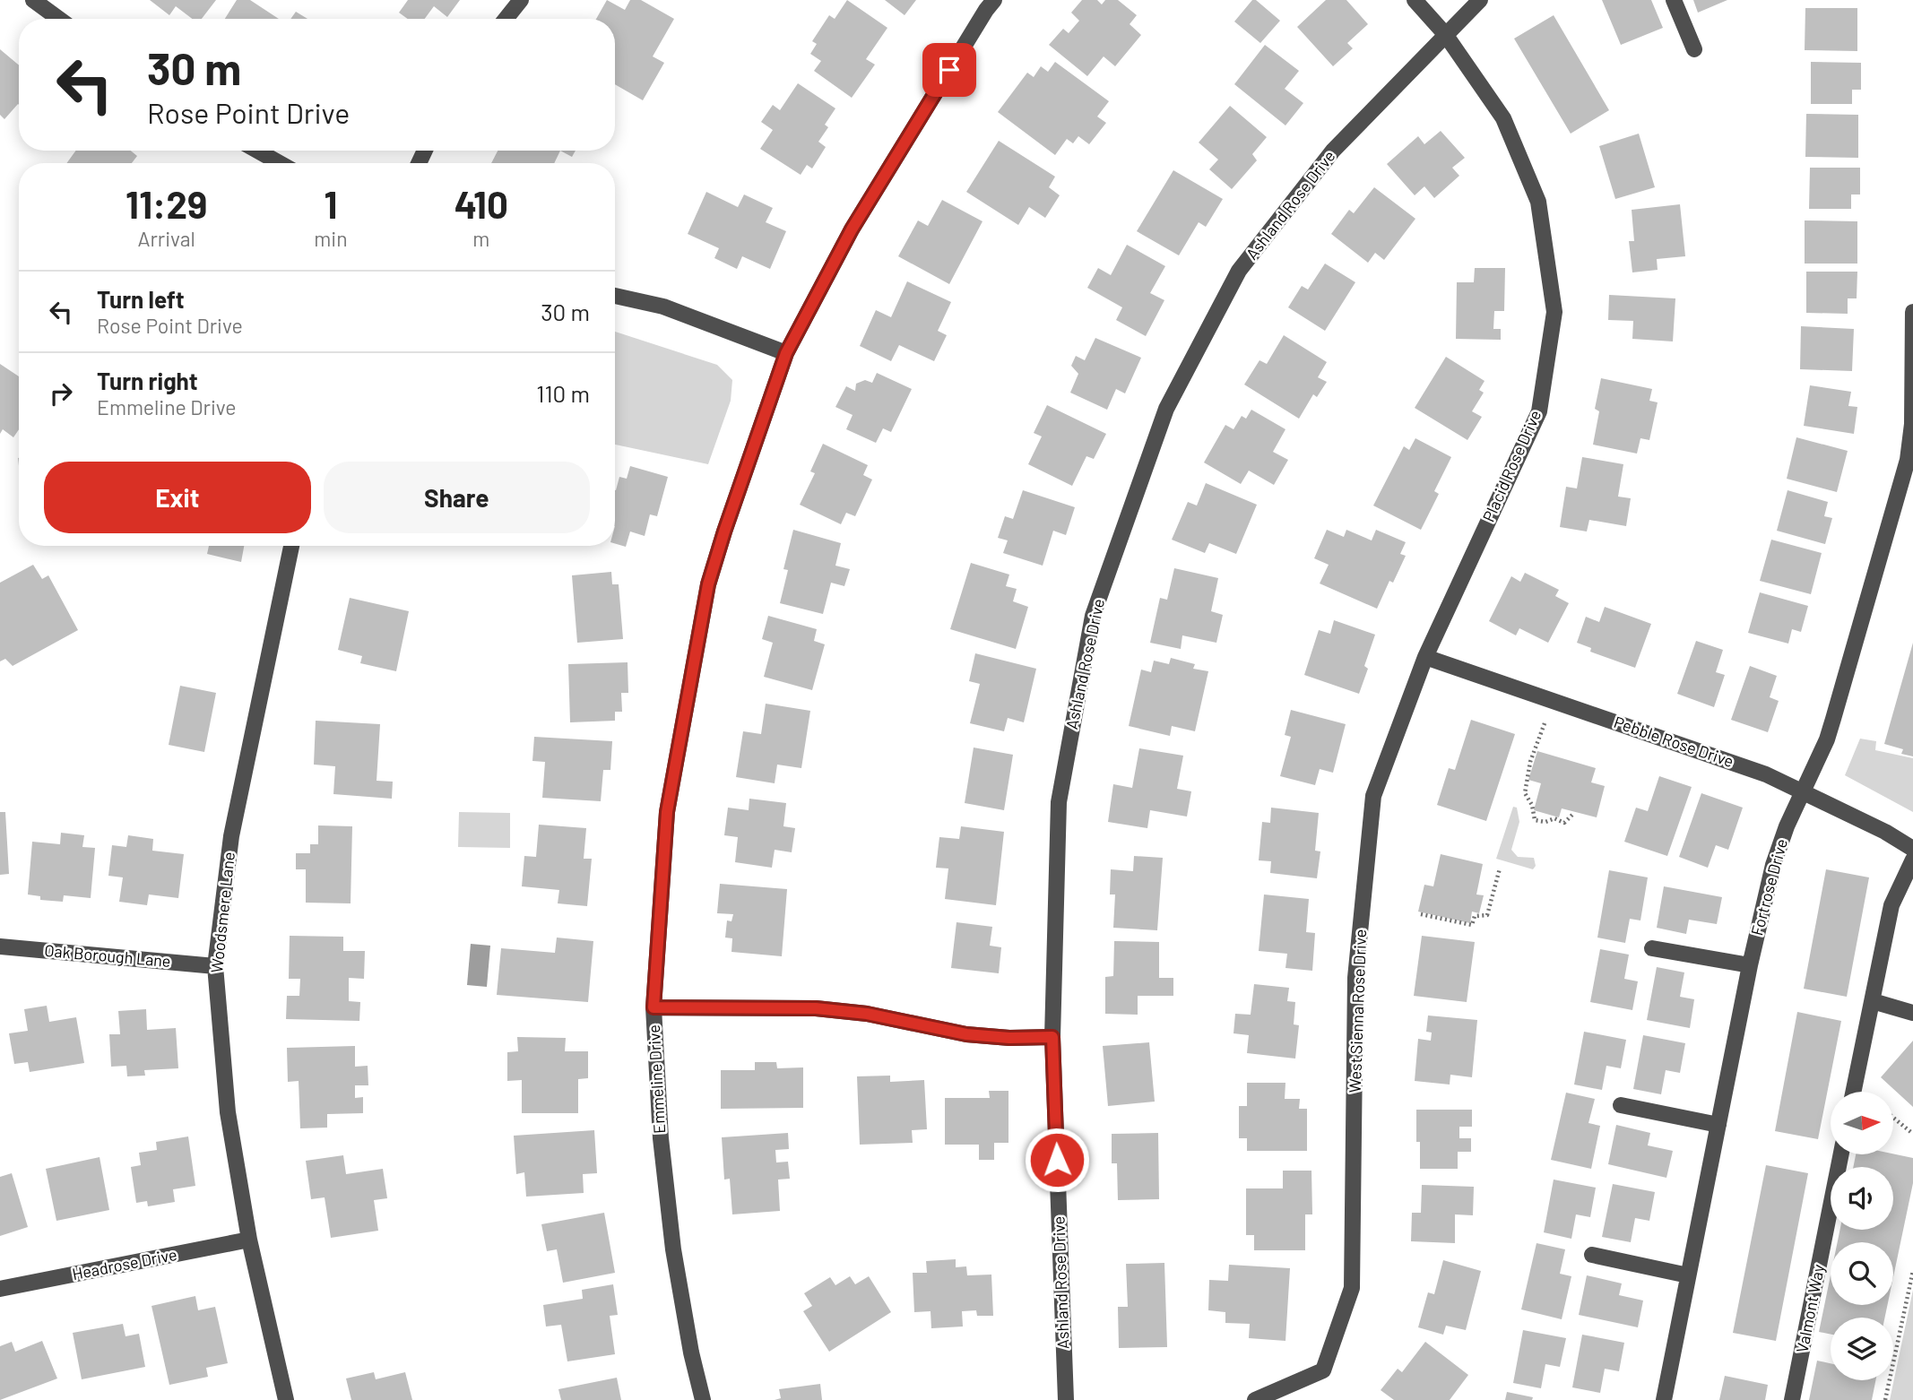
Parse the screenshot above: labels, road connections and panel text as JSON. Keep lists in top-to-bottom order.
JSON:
{
  "streets": {
    "street": [
      "Ashland Rose Drive",
      "Placid Rose Drive",
      "Pebble Rose Drive",
      "Fortrose Drive",
      "Woodsmere Lane",
      "Oak Borough Lane",
      "West Sienna Rose Drive",
      "Emmeline Drive",
      "Headrose Drive",
      "Valmont Way"
    ]
  },
  "crossings": [
    ["Ashland Rose Drive", "Placid Rose Drive"],
    ["Placid Rose Drive", "Pebble Rose Drive"],
    ["Placid Rose Drive", "West Sienna Rose Drive"],
    ["Pebble Rose Drive", "Fortrose Drive"],
    ["Pebble Rose Drive", "West Sienna Rose Drive"],
    ["Woodsmere Lane", "Oak Borough Lane"],
    ["Woodsmere Lane", "Headrose Drive"]
  ],
  "north": "right",
  "page": {
    "turn": ["30 m", "Rose Point Drive"],
    "eta": [
      "11:29",
      "Arrival",
      "1",
      "min",
      "410",
      "m"
    ],
    "list": [
      {
        "name": "Turn left",
        "note": "Rose Point Drive",
        "value": "30 m"
      },
      {
        "name": "Turn right",
        "note": "Emmeline Drive",
        "value": "110 m"
      }
    ],
    "buttons": ["Exit", "Share"]
  }
}
